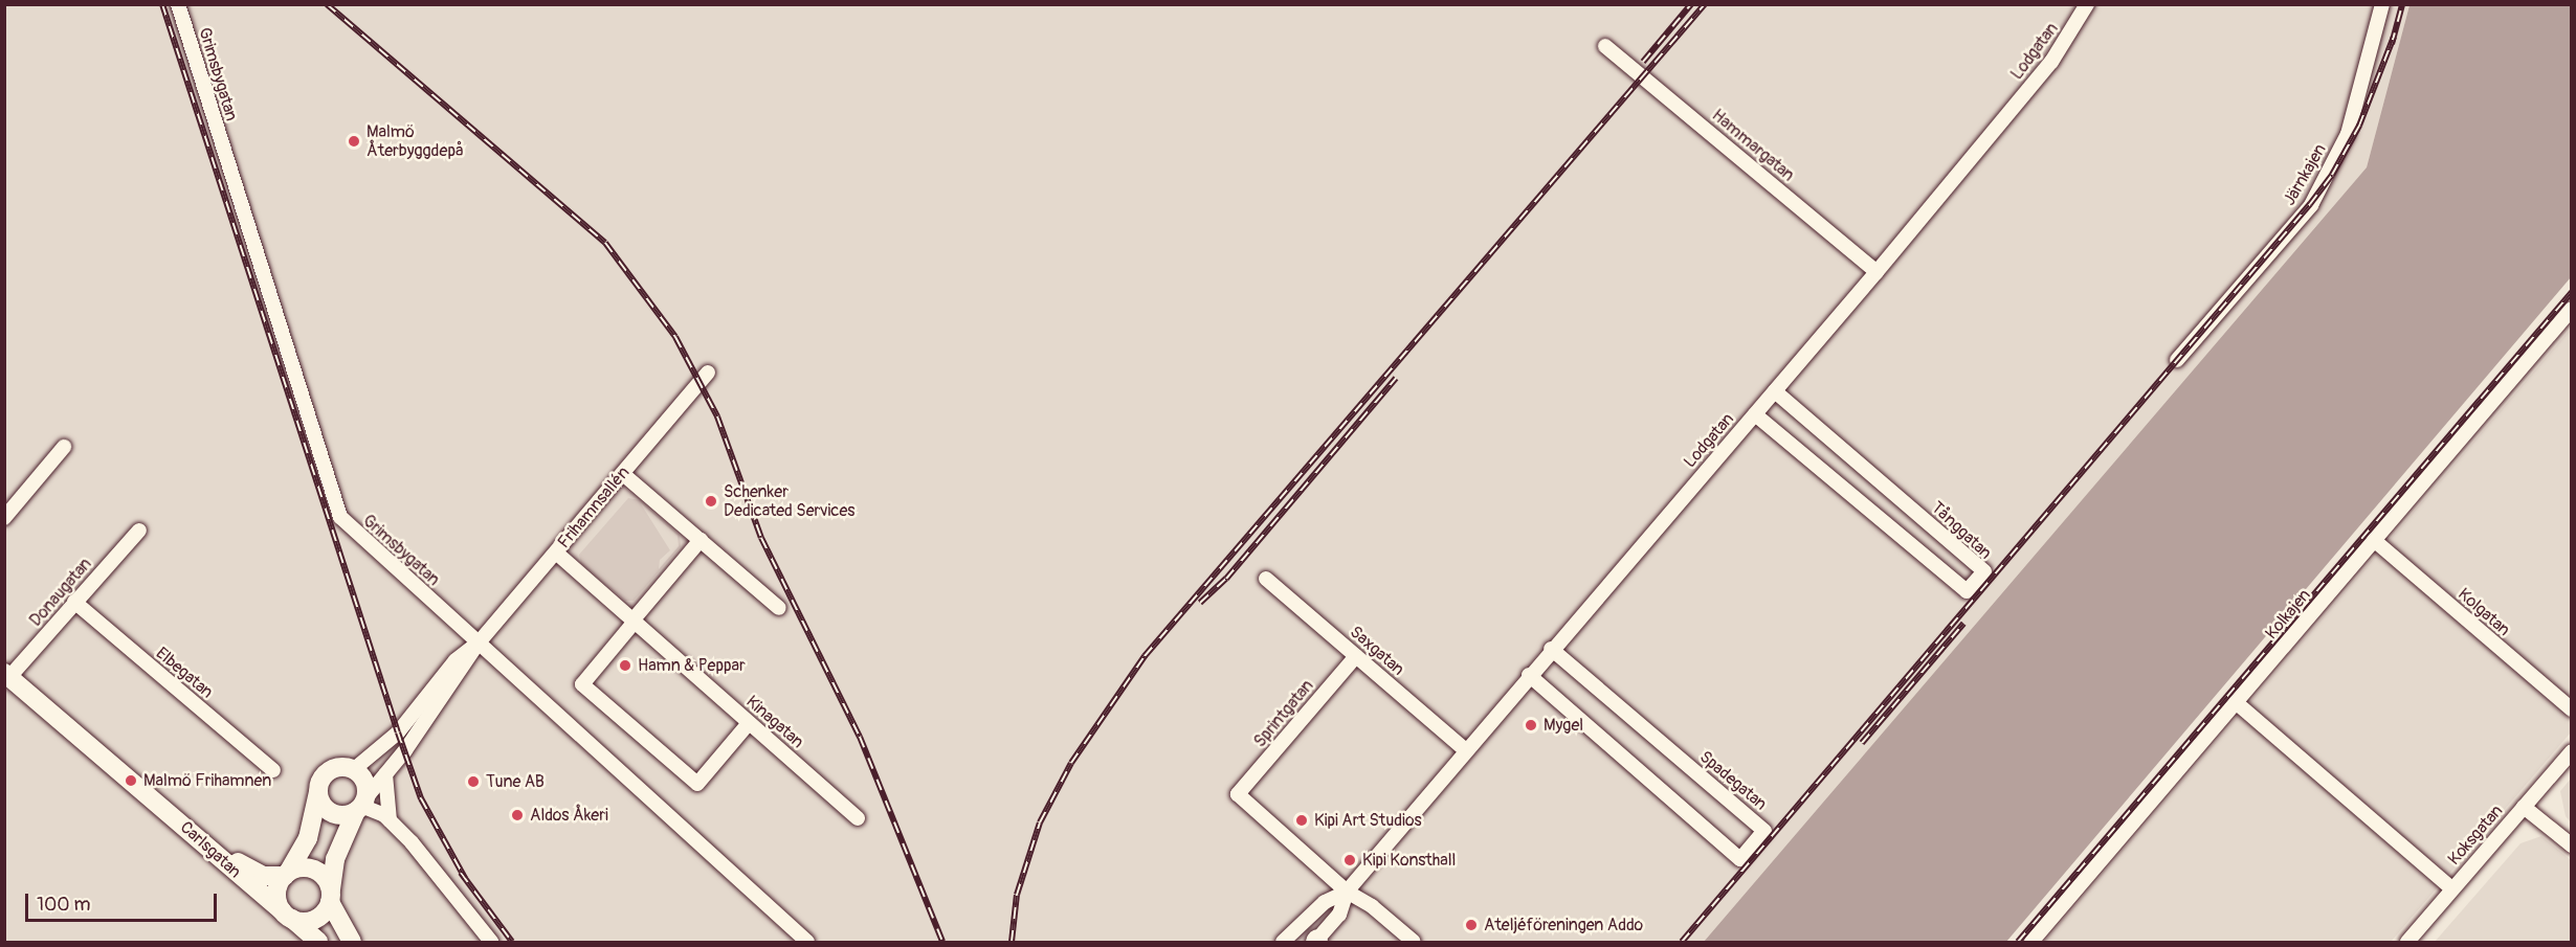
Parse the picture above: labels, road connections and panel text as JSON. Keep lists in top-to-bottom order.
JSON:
{
  "streets": {
    "street": [
      "Lodgatan",
      "Grimsbygatan",
      "Hammargatan",
      "Järnkajen",
      "Frihamnsallén",
      "Tånggatan",
      "Donaugatan",
      "Kolgatan",
      "Kolkajen",
      "Saxgatan",
      "Elbegatan",
      "Sprintgatan",
      "Kinagatan",
      "Spadegatan",
      "Koksgatan",
      "Carlsgatan"
    ]
  },
  "crossings": [
    ["Lodgatan", "Hammargatan"],
    ["Lodgatan", "Tånggatan"],
    ["Lodgatan", "Saxgatan"],
    ["Lodgatan", "Sprintgatan"],
    ["Lodgatan", "Spadegatan"],
    ["Grimsbygatan", "Frihamnsallén"],
    ["Frihamnsallén", "Kinagatan"],
    ["Frihamnsallén", "Carlsgatan"],
    ["Donaugatan", "Elbegatan"],
    ["Donaugatan", "Carlsgatan"],
    ["Kolgatan", "Kolkajen"],
    ["Saxgatan", "Sprintgatan"]
  ],
  "places": [
    "Malmö Återbyggdepå",
    "Schenker Dedicated Services",
    "Hamn & Peppar",
    "Mygel",
    "Malmö Frihamnen",
    "Tune AB",
    "Aldos Åkeri",
    "Kipi Art Studios",
    "Kipi Konsthall",
    "Ateljéföreningen Addo"
  ],
  "scale_bar": "100 m"
}
